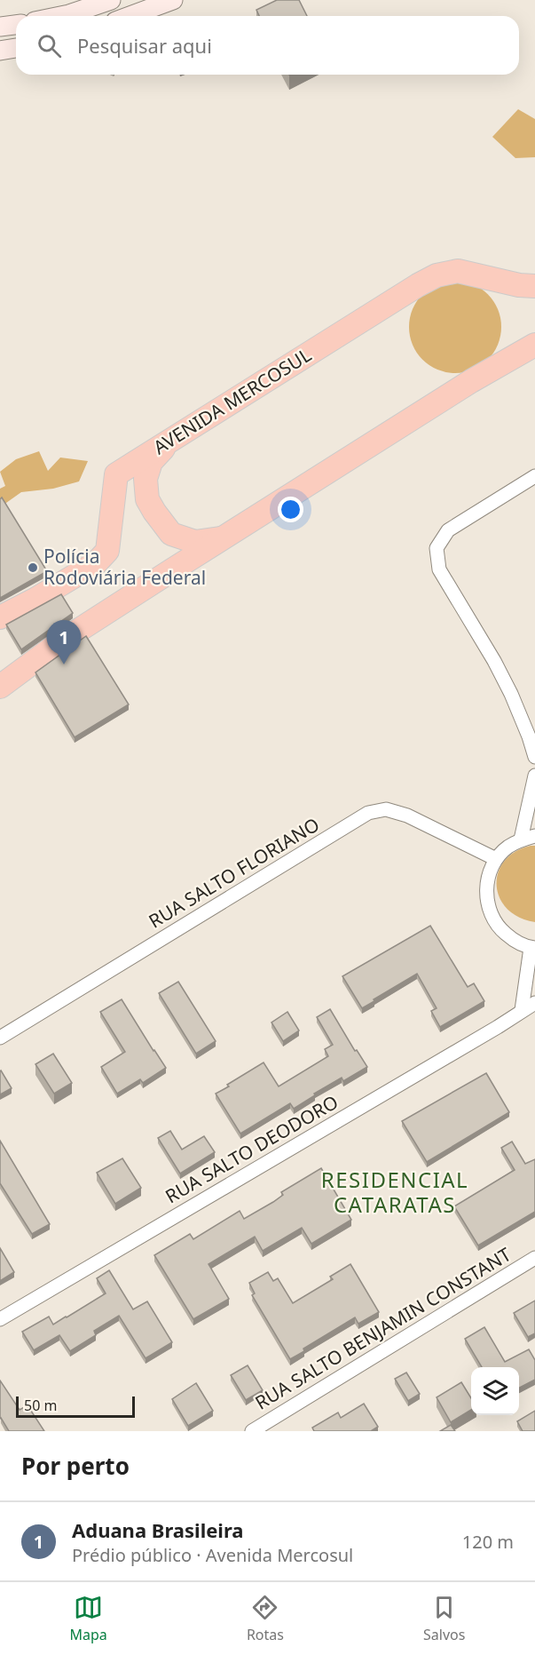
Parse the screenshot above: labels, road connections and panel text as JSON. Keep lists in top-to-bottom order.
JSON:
{
  "streets": {
    "highway": ["AVENIDA MERCOSUL"],
    "street": ["RUA SALTO FLORIANO", "RUA SALTO DEODORO", "RUA SALTO BENJAMIN CONSTANT"]
  },
  "districts": ["RESIDENCIAL CATARATAS"],
  "places": ["Polícia Rodoviária Federal"],
  "scale_bar": "50 m",
  "page": {
    "search": "Pesquisar aqui",
    "pins": "1",
    "scale": "50 m",
    "heading": "Por perto",
    "list": [
      {
        "mark": "1",
        "name": "Aduana Brasileira",
        "note": "Prédio público · Avenida Mercosul",
        "value": "120 m"
      }
    ],
    "nav": ["Mapa", "Rotas", "Salvos"]
  }
}
